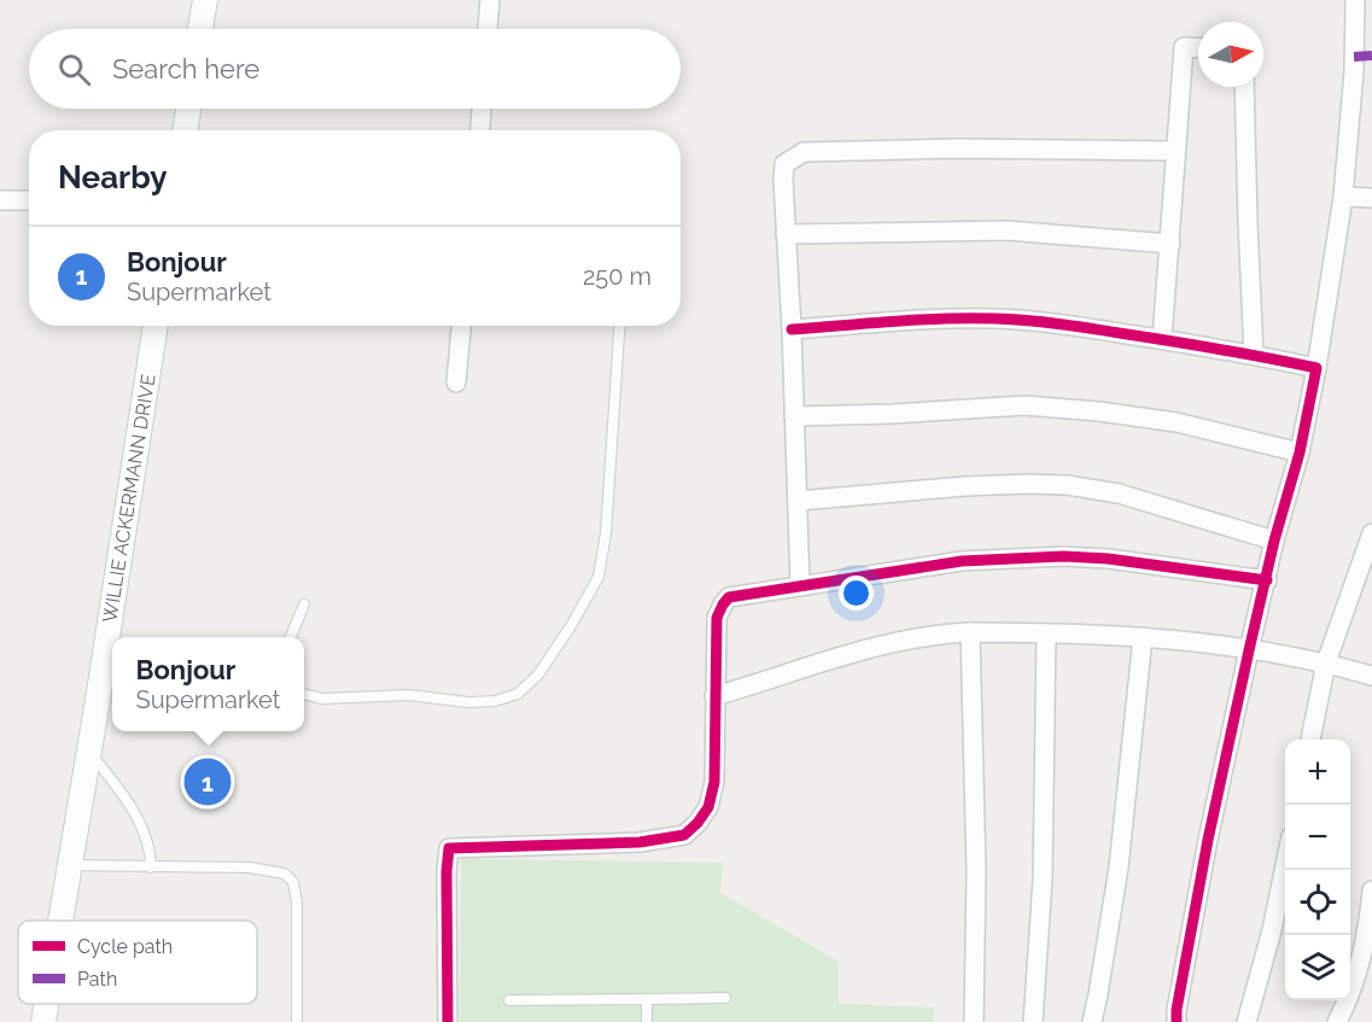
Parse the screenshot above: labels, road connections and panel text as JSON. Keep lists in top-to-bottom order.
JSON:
{
  "streets": {
    "street": ["WILLIE ACKERMANN DRIVE"]
  },
  "legend": ["Cycle path", "Path"],
  "north": "right",
  "page": {
    "search": "Search here",
    "heading": "Nearby",
    "list": [
      {
        "mark": "1",
        "name": "Bonjour",
        "note": "Supermarket",
        "value": "250 m"
      }
    ],
    "popup": ["Bonjour", "Supermarket"],
    "map_buttons": ["+", "−"],
    "pins": "1"
  }
}
